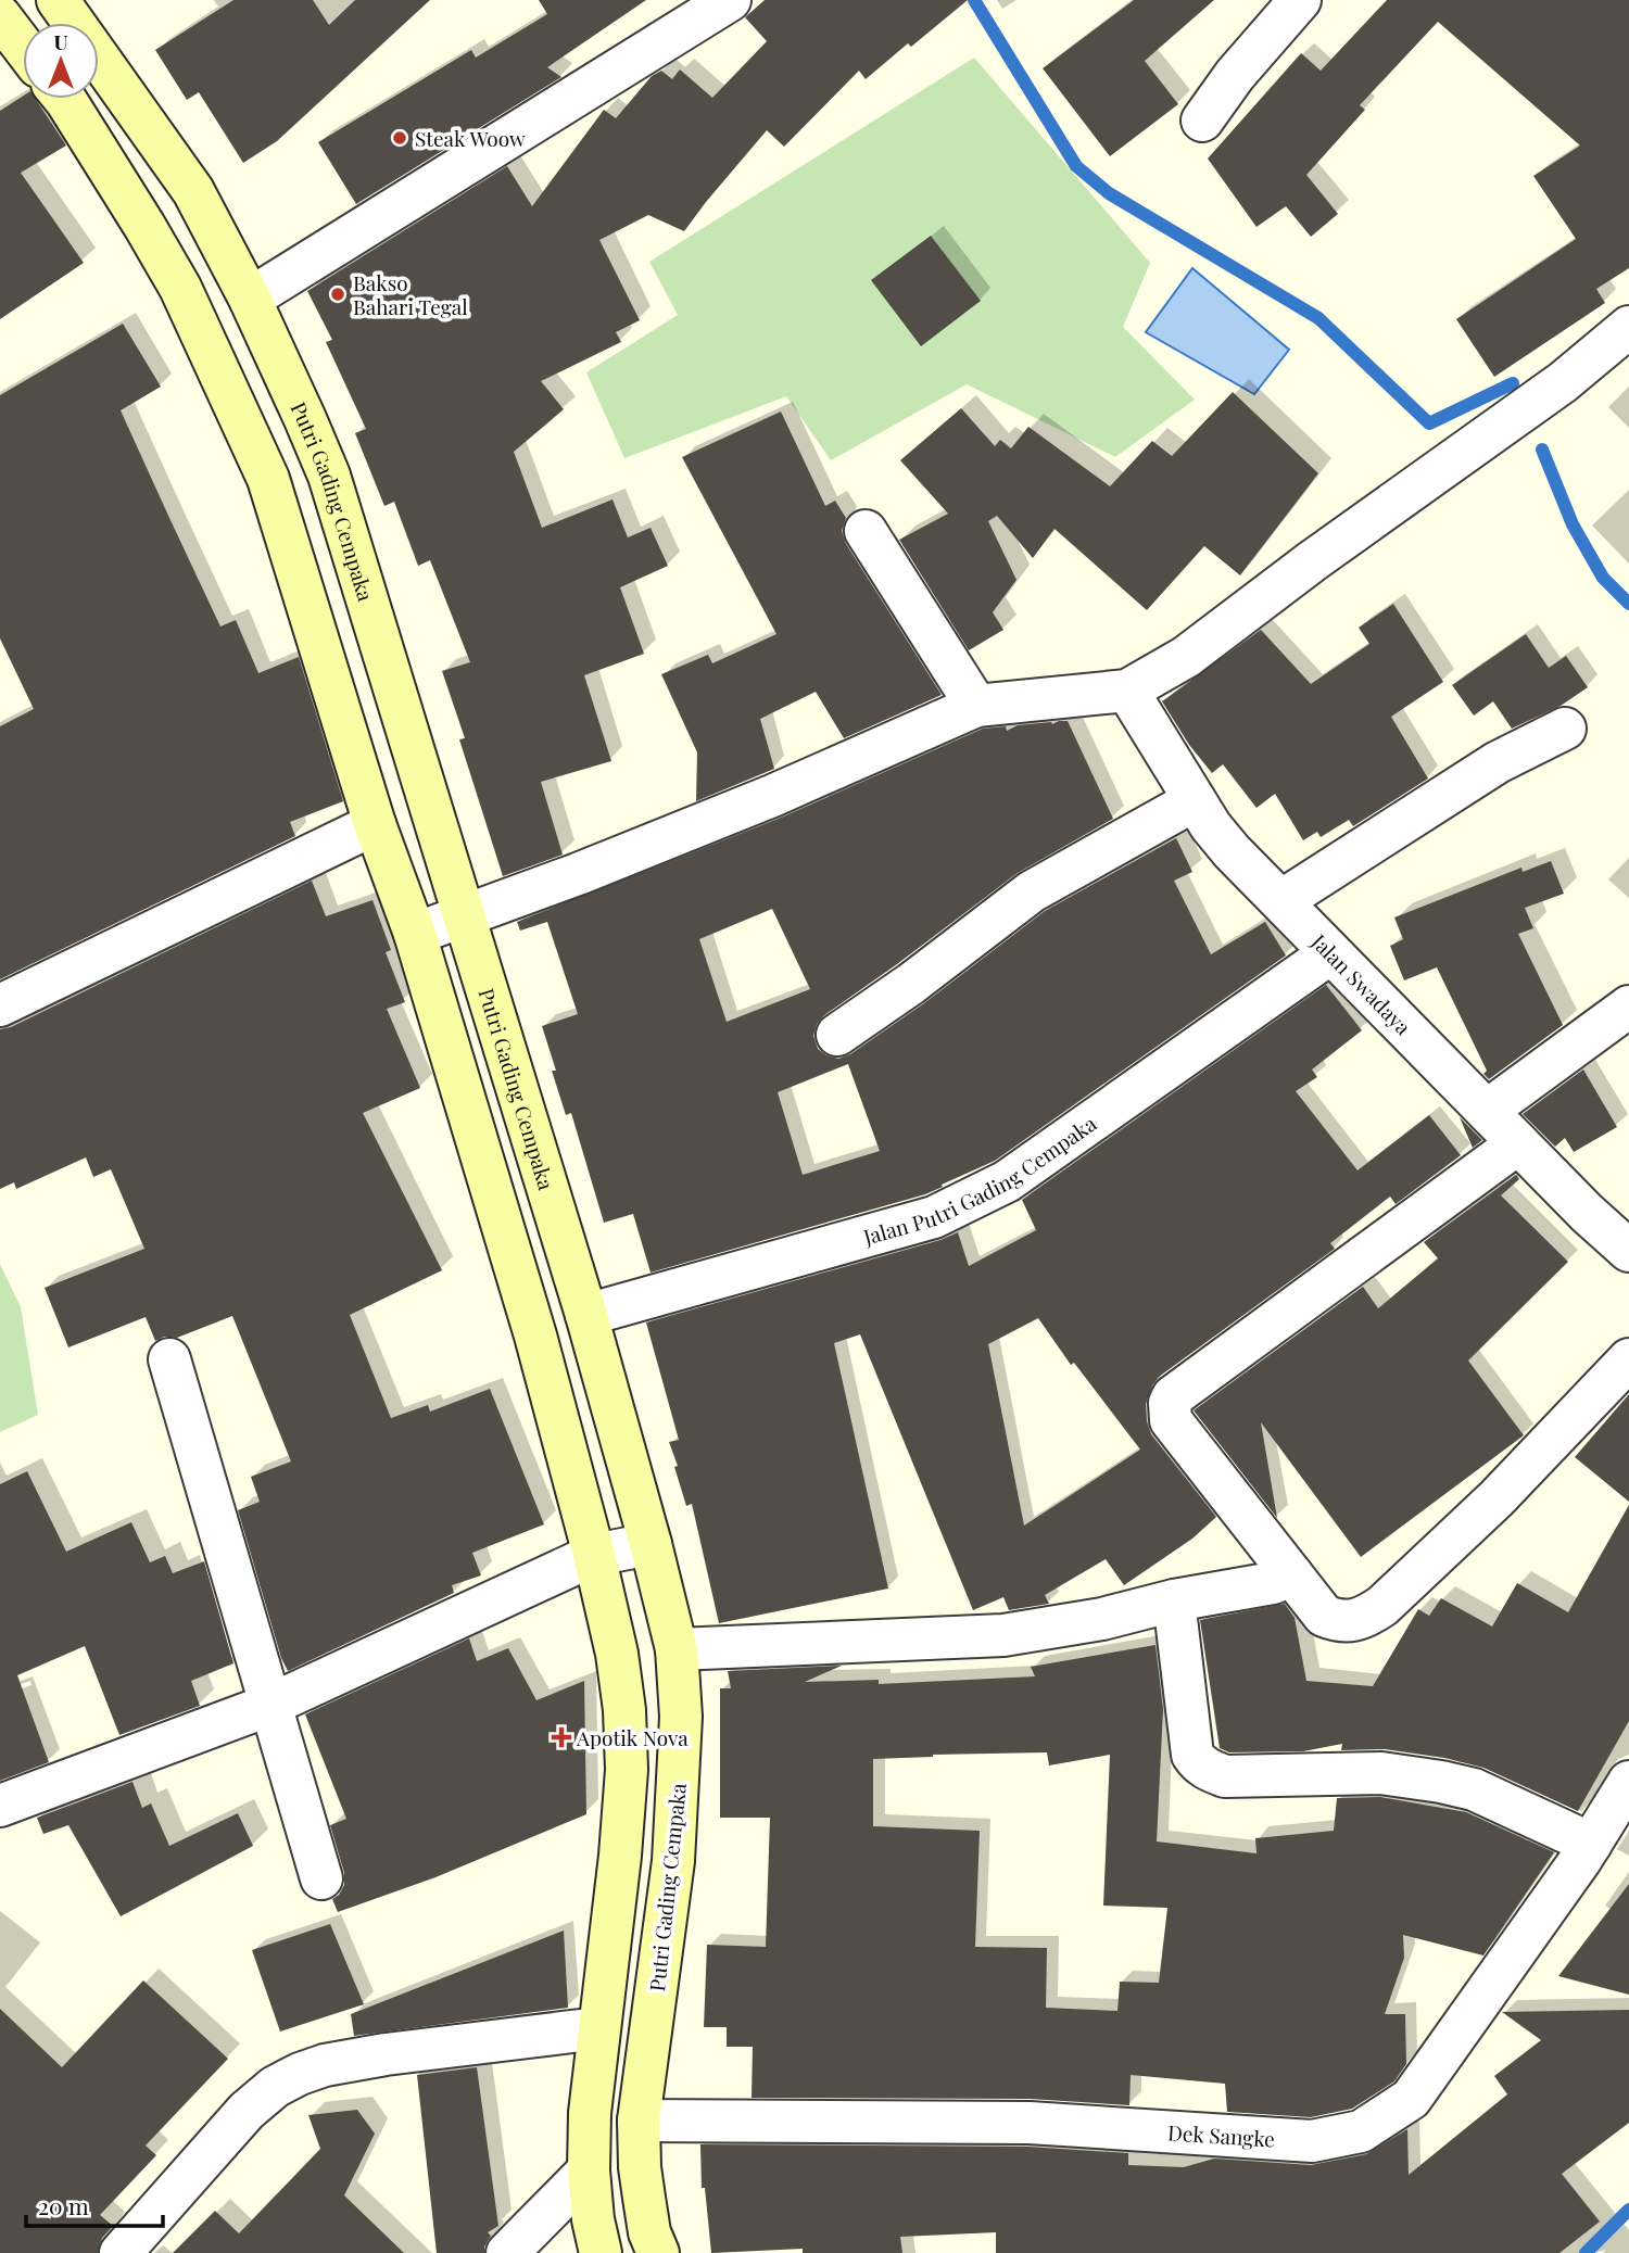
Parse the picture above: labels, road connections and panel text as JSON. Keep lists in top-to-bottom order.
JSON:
{
  "streets": {
    "street": [
      "Putri Gading Cempaka",
      "Jalan Swadaya",
      "Jalan Putri Gading Cempaka",
      "Dek Sangke"
    ]
  },
  "crossings": [
    ["Putri Gading Cempaka", "Jalan Putri Gading Cempaka"],
    ["Putri Gading Cempaka", "Dek Sangke"],
    ["Jalan Swadaya", "Jalan Putri Gading Cempaka"]
  ],
  "places": {
    "other": ["Steak Woow", "Bakso Bahari Tegal"],
    "health": ["Apotik Nova"]
  },
  "scale_bar": "20 m",
  "north": "top"
}
